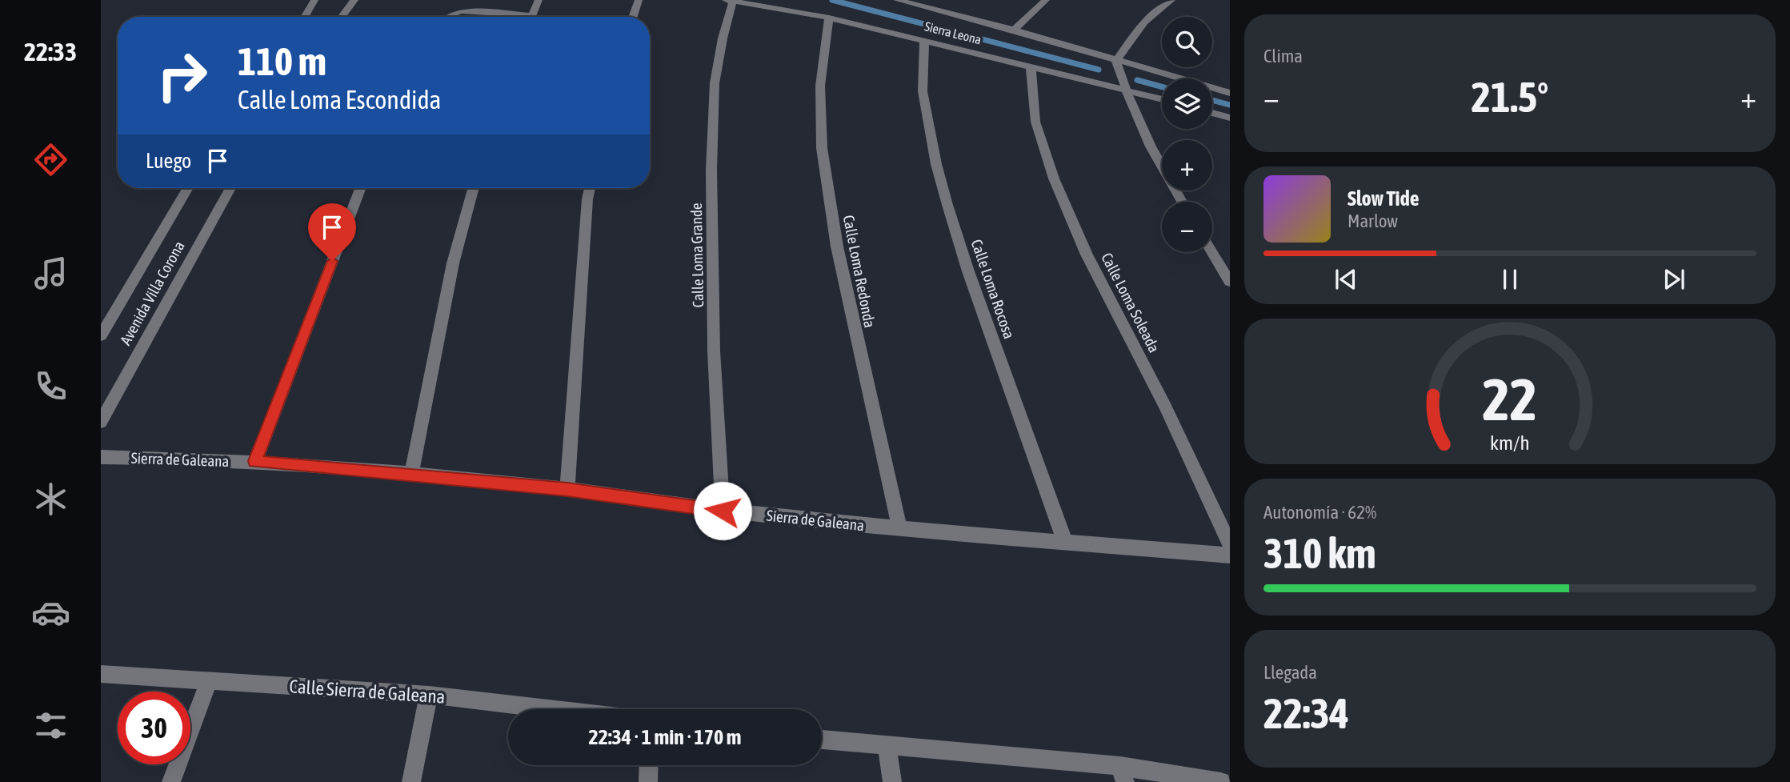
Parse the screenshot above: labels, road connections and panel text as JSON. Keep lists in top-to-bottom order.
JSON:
{
  "streets": {
    "street": [
      "Sierra Leona",
      "Calle Loma Grande",
      "Calle Loma Redonda",
      "Calle Loma Rocosa",
      "Avenida Villa Corona",
      "Calle Loma Soleada",
      "Sierra de Galeana",
      "Calle Sierra de Galeana"
    ]
  },
  "crossings": [
    ["Sierra Leona", "Calle Loma Grande"],
    ["Sierra Leona", "Calle Loma Redonda"],
    ["Sierra Leona", "Calle Loma Rocosa"],
    ["Sierra Leona", "Calle Loma Soleada"],
    ["Calle Loma Grande", "Sierra de Galeana"],
    ["Calle Loma Redonda", "Sierra de Galeana"],
    ["Calle Loma Rocosa", "Sierra de Galeana"]
  ],
  "page": {
    "tabs": "22:33",
    "tile": [
      "Clima",
      ["Autonomía · 62%", "310 km"],
      ["Llegada", "22:34"]
    ],
    "map_buttons": ["+", "−"],
    "turn": ["110 m", "Calle Loma Escondida"],
    "heat": ["−", "21.5°", "+"],
    "then": "Luego",
    "song": ["Slow Tide", "Marlow"],
    "limit": "30",
    "trip": "22:34 · 1 min · 170 m",
    "gauge": ["22", "km/h"]
  }
}
